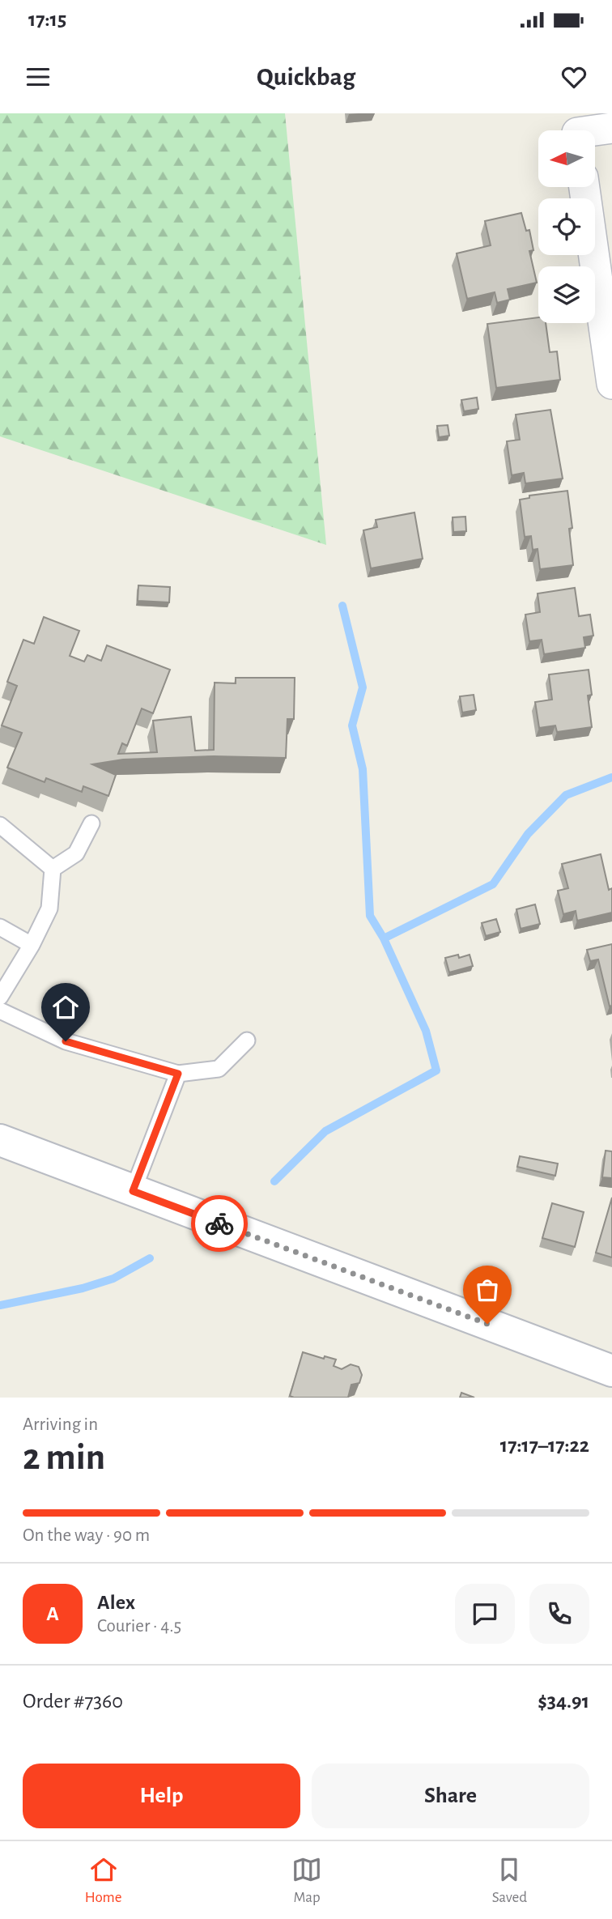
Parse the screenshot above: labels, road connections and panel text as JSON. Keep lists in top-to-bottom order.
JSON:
{
  "north": "left",
  "page": {
    "status": "17:15",
    "header": "Quickbag",
    "heading": ["2 min", "Arriving in", "17:17–17:22"],
    "panel": [
      "Alex",
      "Courier · 4.5",
      "Order #7360",
      "$34.91"
    ],
    "bar": "On the way · 90 m",
    "round": "A",
    "buttons": ["Help", "Share"],
    "tabs": ["Home", "Map", "Saved"]
  }
}
